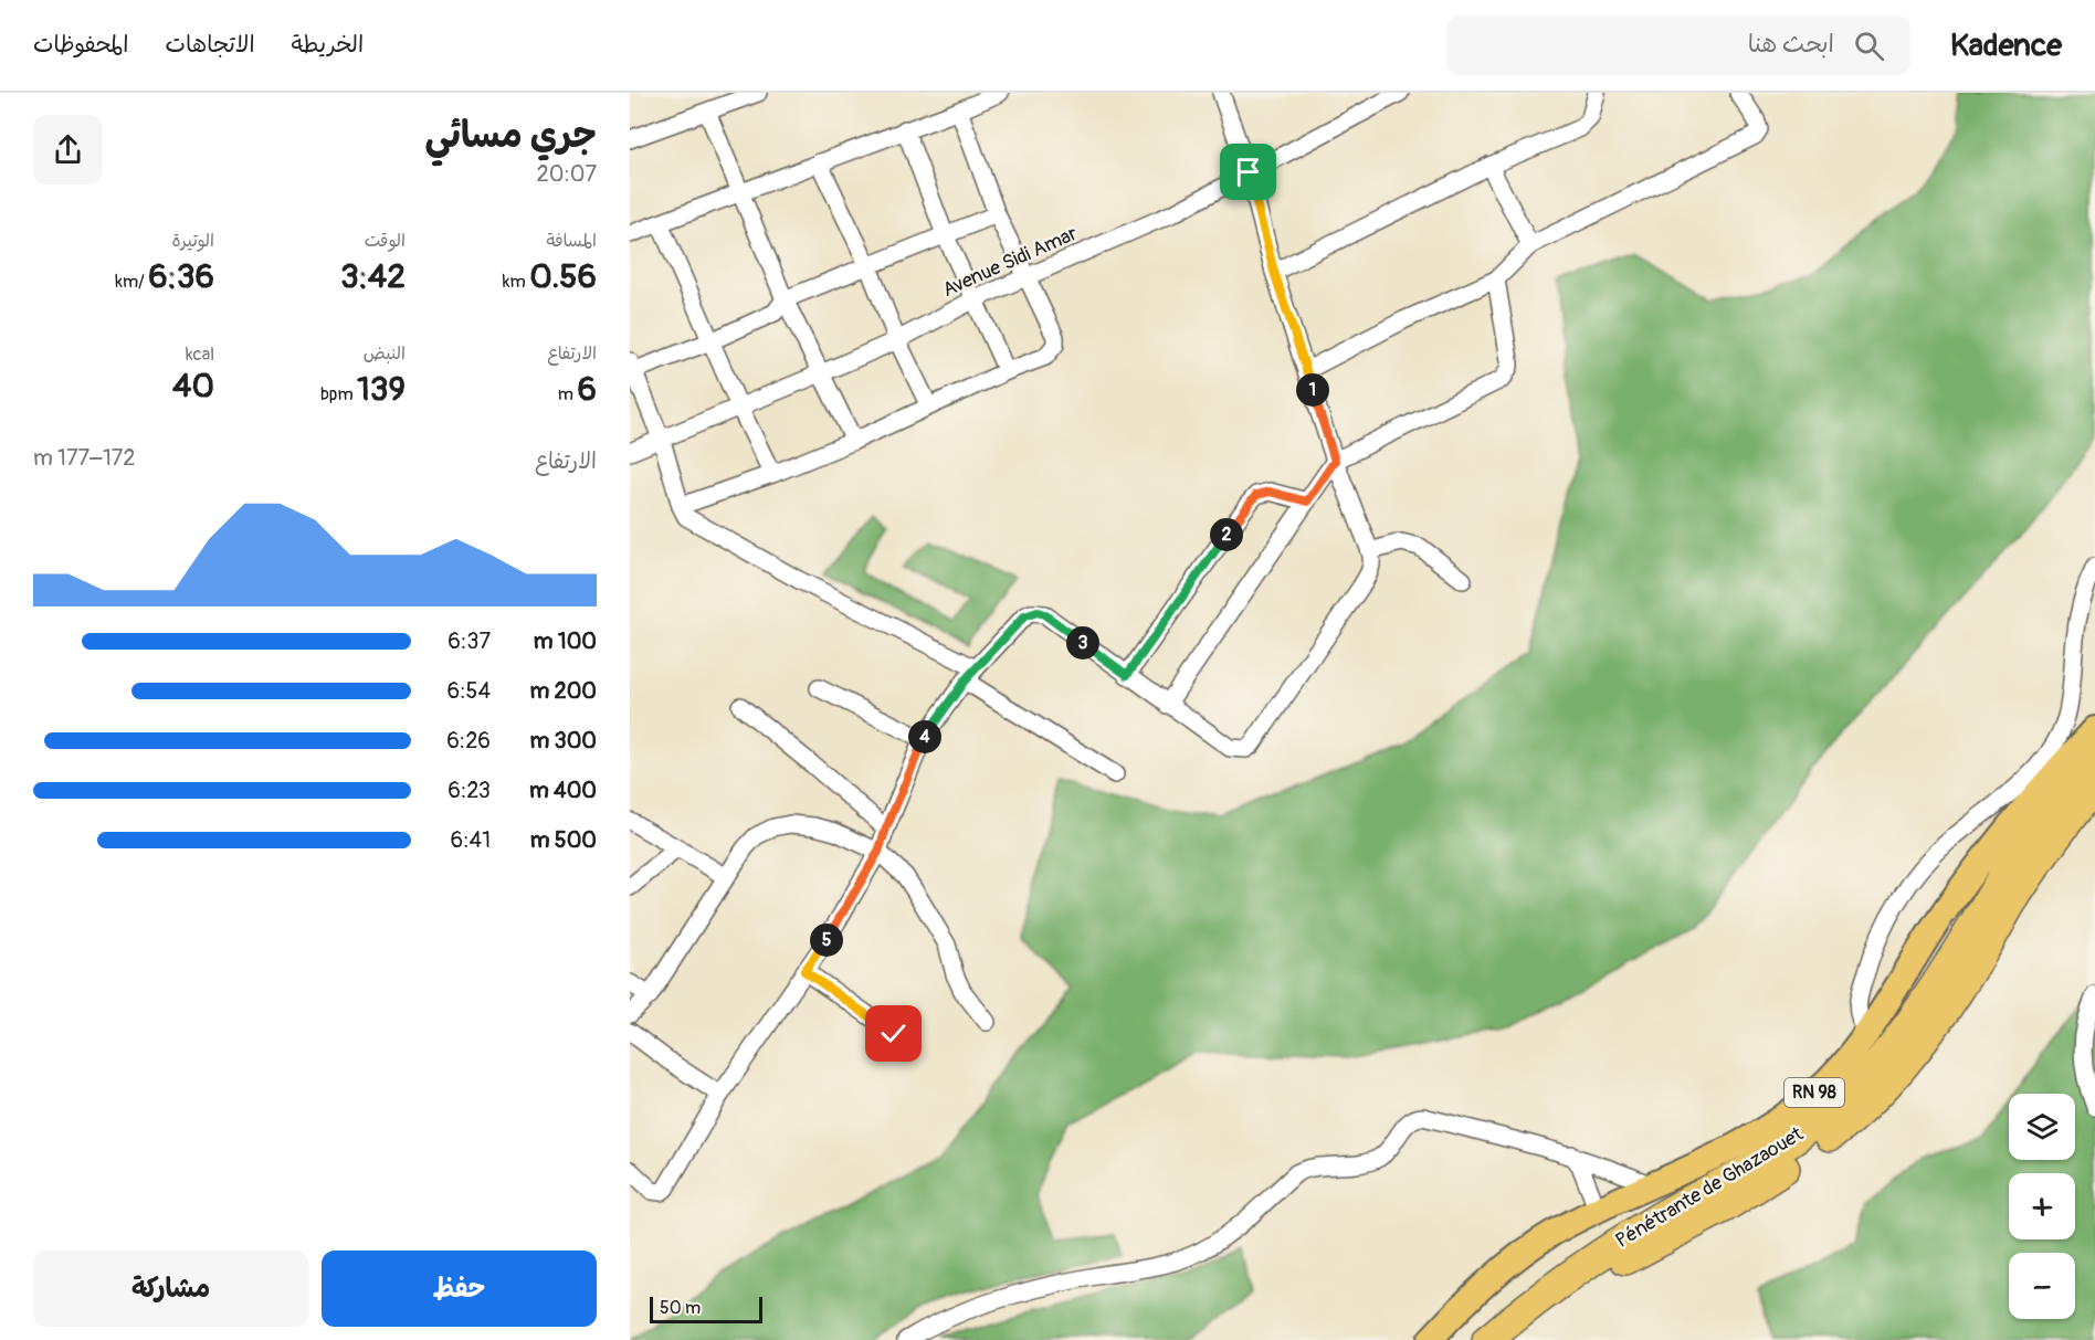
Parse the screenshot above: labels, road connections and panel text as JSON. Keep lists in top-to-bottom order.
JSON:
{
  "streets": {
    "highway": ["Pénétrante de Ghazaouet"],
    "main road": ["RN 98"],
    "street": ["Avenue Sidi Amar"]
  },
  "scale_bar": "50 m",
  "page": {
    "header": "Kadence",
    "search": "ابحث هنا",
    "nav": ["الخريطة", "الاتجاهات", "المحفوظات"],
    "heading": ["جري مسائي", "20:07"],
    "stats": [
      ["المسافة", "0.56 km"],
      ["الوقت", "3:42"],
      ["الوتيرة", "6:36 /km"],
      ["الارتفاع", "6 m"],
      ["النبض", "139 bpm"],
      ["kcal", "40"]
    ],
    "pins": [
      "1",
      "2",
      "3",
      "4",
      "5"
    ],
    "chart": ["الارتفاع", "172–177 m"],
    "list": [
      {
        "name": "100 m",
        "note": "6:37"
      },
      {
        "name": "200 m",
        "note": "6:54"
      },
      {
        "name": "300 m",
        "note": "6:26"
      },
      {
        "name": "400 m",
        "note": "6:23"
      },
      {
        "name": "500 m",
        "note": "6:41"
      }
    ],
    "map_buttons": ["+", "−"],
    "buttons": ["حفظ", "مشاركة"],
    "scale": "50 m"
  }
}
